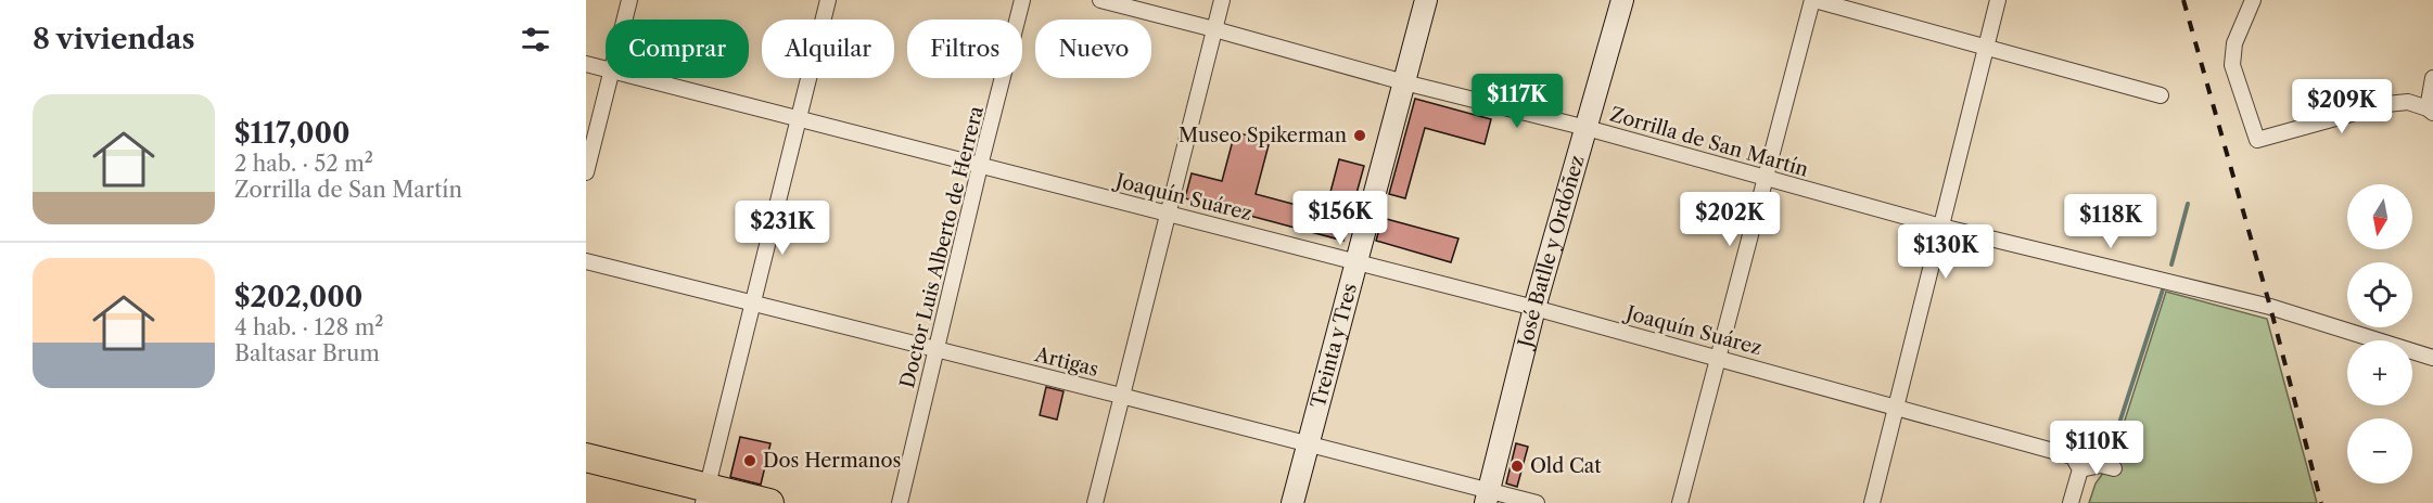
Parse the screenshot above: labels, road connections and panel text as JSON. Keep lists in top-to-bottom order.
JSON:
{
  "streets": {
    "street": [
      "Zorrilla de San Martín",
      "Joaquín Suárez",
      "Doctor Luis Alberto de Herrera",
      "José Batlle y Ordóñez",
      "Treinta y Tres",
      "Artigas"
    ]
  },
  "crossings": [
    ["Zorrilla de San Martín", "José Batlle y Ordóñez"],
    ["Zorrilla de San Martín", "Treinta y Tres"],
    ["Joaquín Suárez", "Doctor Luis Alberto de Herrera"],
    ["Joaquín Suárez", "José Batlle y Ordóñez"],
    ["Joaquín Suárez", "Treinta y Tres"],
    ["Doctor Luis Alberto de Herrera", "Artigas"],
    ["José Batlle y Ordóñez", "Artigas"],
    ["Treinta y Tres", "Artigas"]
  ],
  "places": ["Museo Spikerman", "Dos Hermanos", "Old Cat"],
  "north": "bottom",
  "page": {
    "heading": "8 viviendas",
    "chip": [
      "Comprar",
      "Alquilar",
      "Filtros",
      "Nuevo"
    ],
    "price": [
      "$117K",
      "$209K",
      "$156K",
      "$202K",
      "$118K",
      "$231K",
      "$130K",
      "$110K"
    ],
    "list": [
      {
        "name": "$117,000",
        "note": "2 hab. · 52 m² · Zorrilla de San Martín"
      },
      {
        "name": "$202,000",
        "note": "4 hab. · 128 m² · Baltasar Brum"
      }
    ],
    "map_buttons": ["+", "−"]
  }
}
